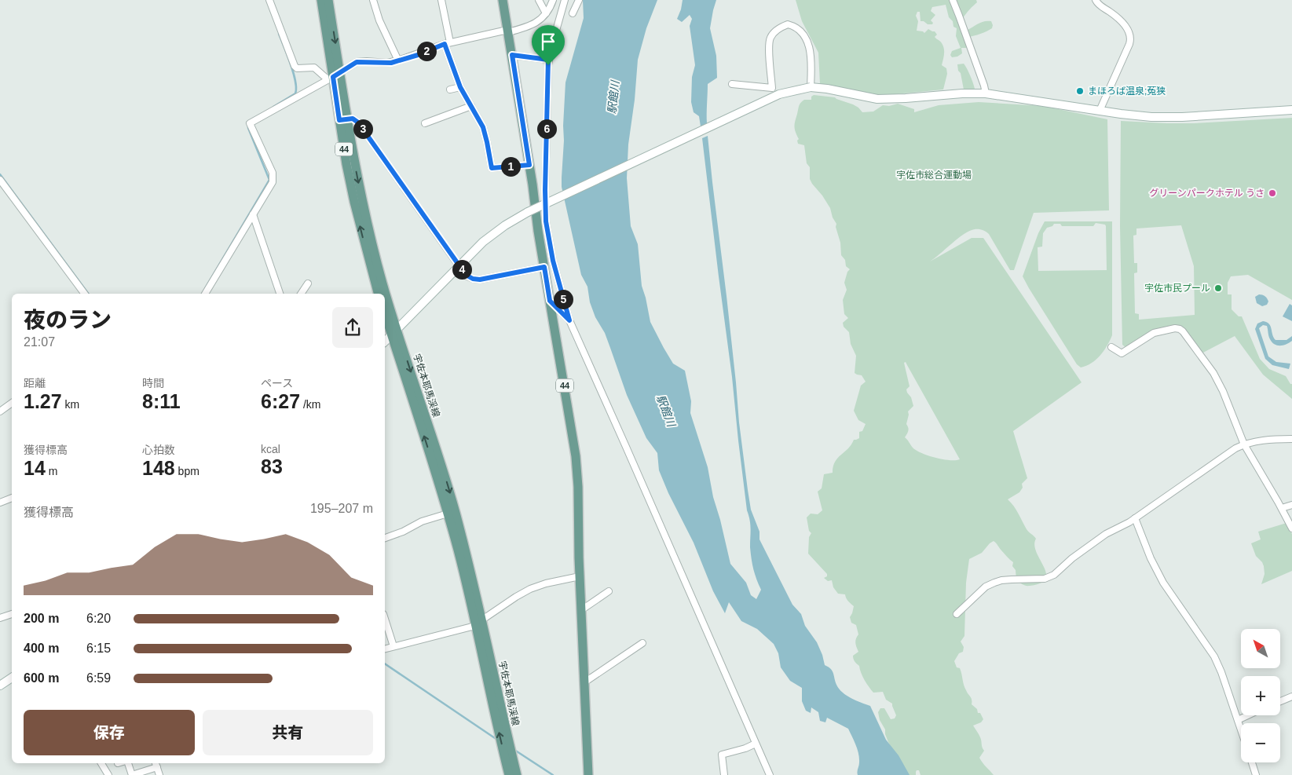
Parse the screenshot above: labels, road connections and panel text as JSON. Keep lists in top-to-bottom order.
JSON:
{
  "streets": {
    "main road": ["44", "宇佐本耶馬渓線"]
  },
  "water": ["駅館川"],
  "parks": ["宇佐市総合運動場"],
  "places": ["まほろば温泉;菟狭", "グリーンパークホテル うさ", "宇佐市民プール"],
  "north": "top left",
  "page": {
    "pins": [
      "2",
      "3",
      "6",
      "1",
      "4",
      "5"
    ],
    "heading": ["夜のラン", "21:07"],
    "stats": [
      ["距離", "1.27 km"],
      ["時間", "8:11"],
      ["ペース", "6:27 /km"],
      ["獲得標高", "14 m"],
      ["心拍数", "148 bpm"],
      ["kcal", "83"]
    ],
    "chart": ["獲得標高", "195–207 m"],
    "list": [
      {
        "name": "200 m",
        "note": "6:20"
      },
      {
        "name": "400 m",
        "note": "6:15"
      },
      {
        "name": "600 m",
        "note": "6:59"
      }
    ],
    "map_buttons": ["+", "−"],
    "buttons": ["保存", "共有"]
  }
}
